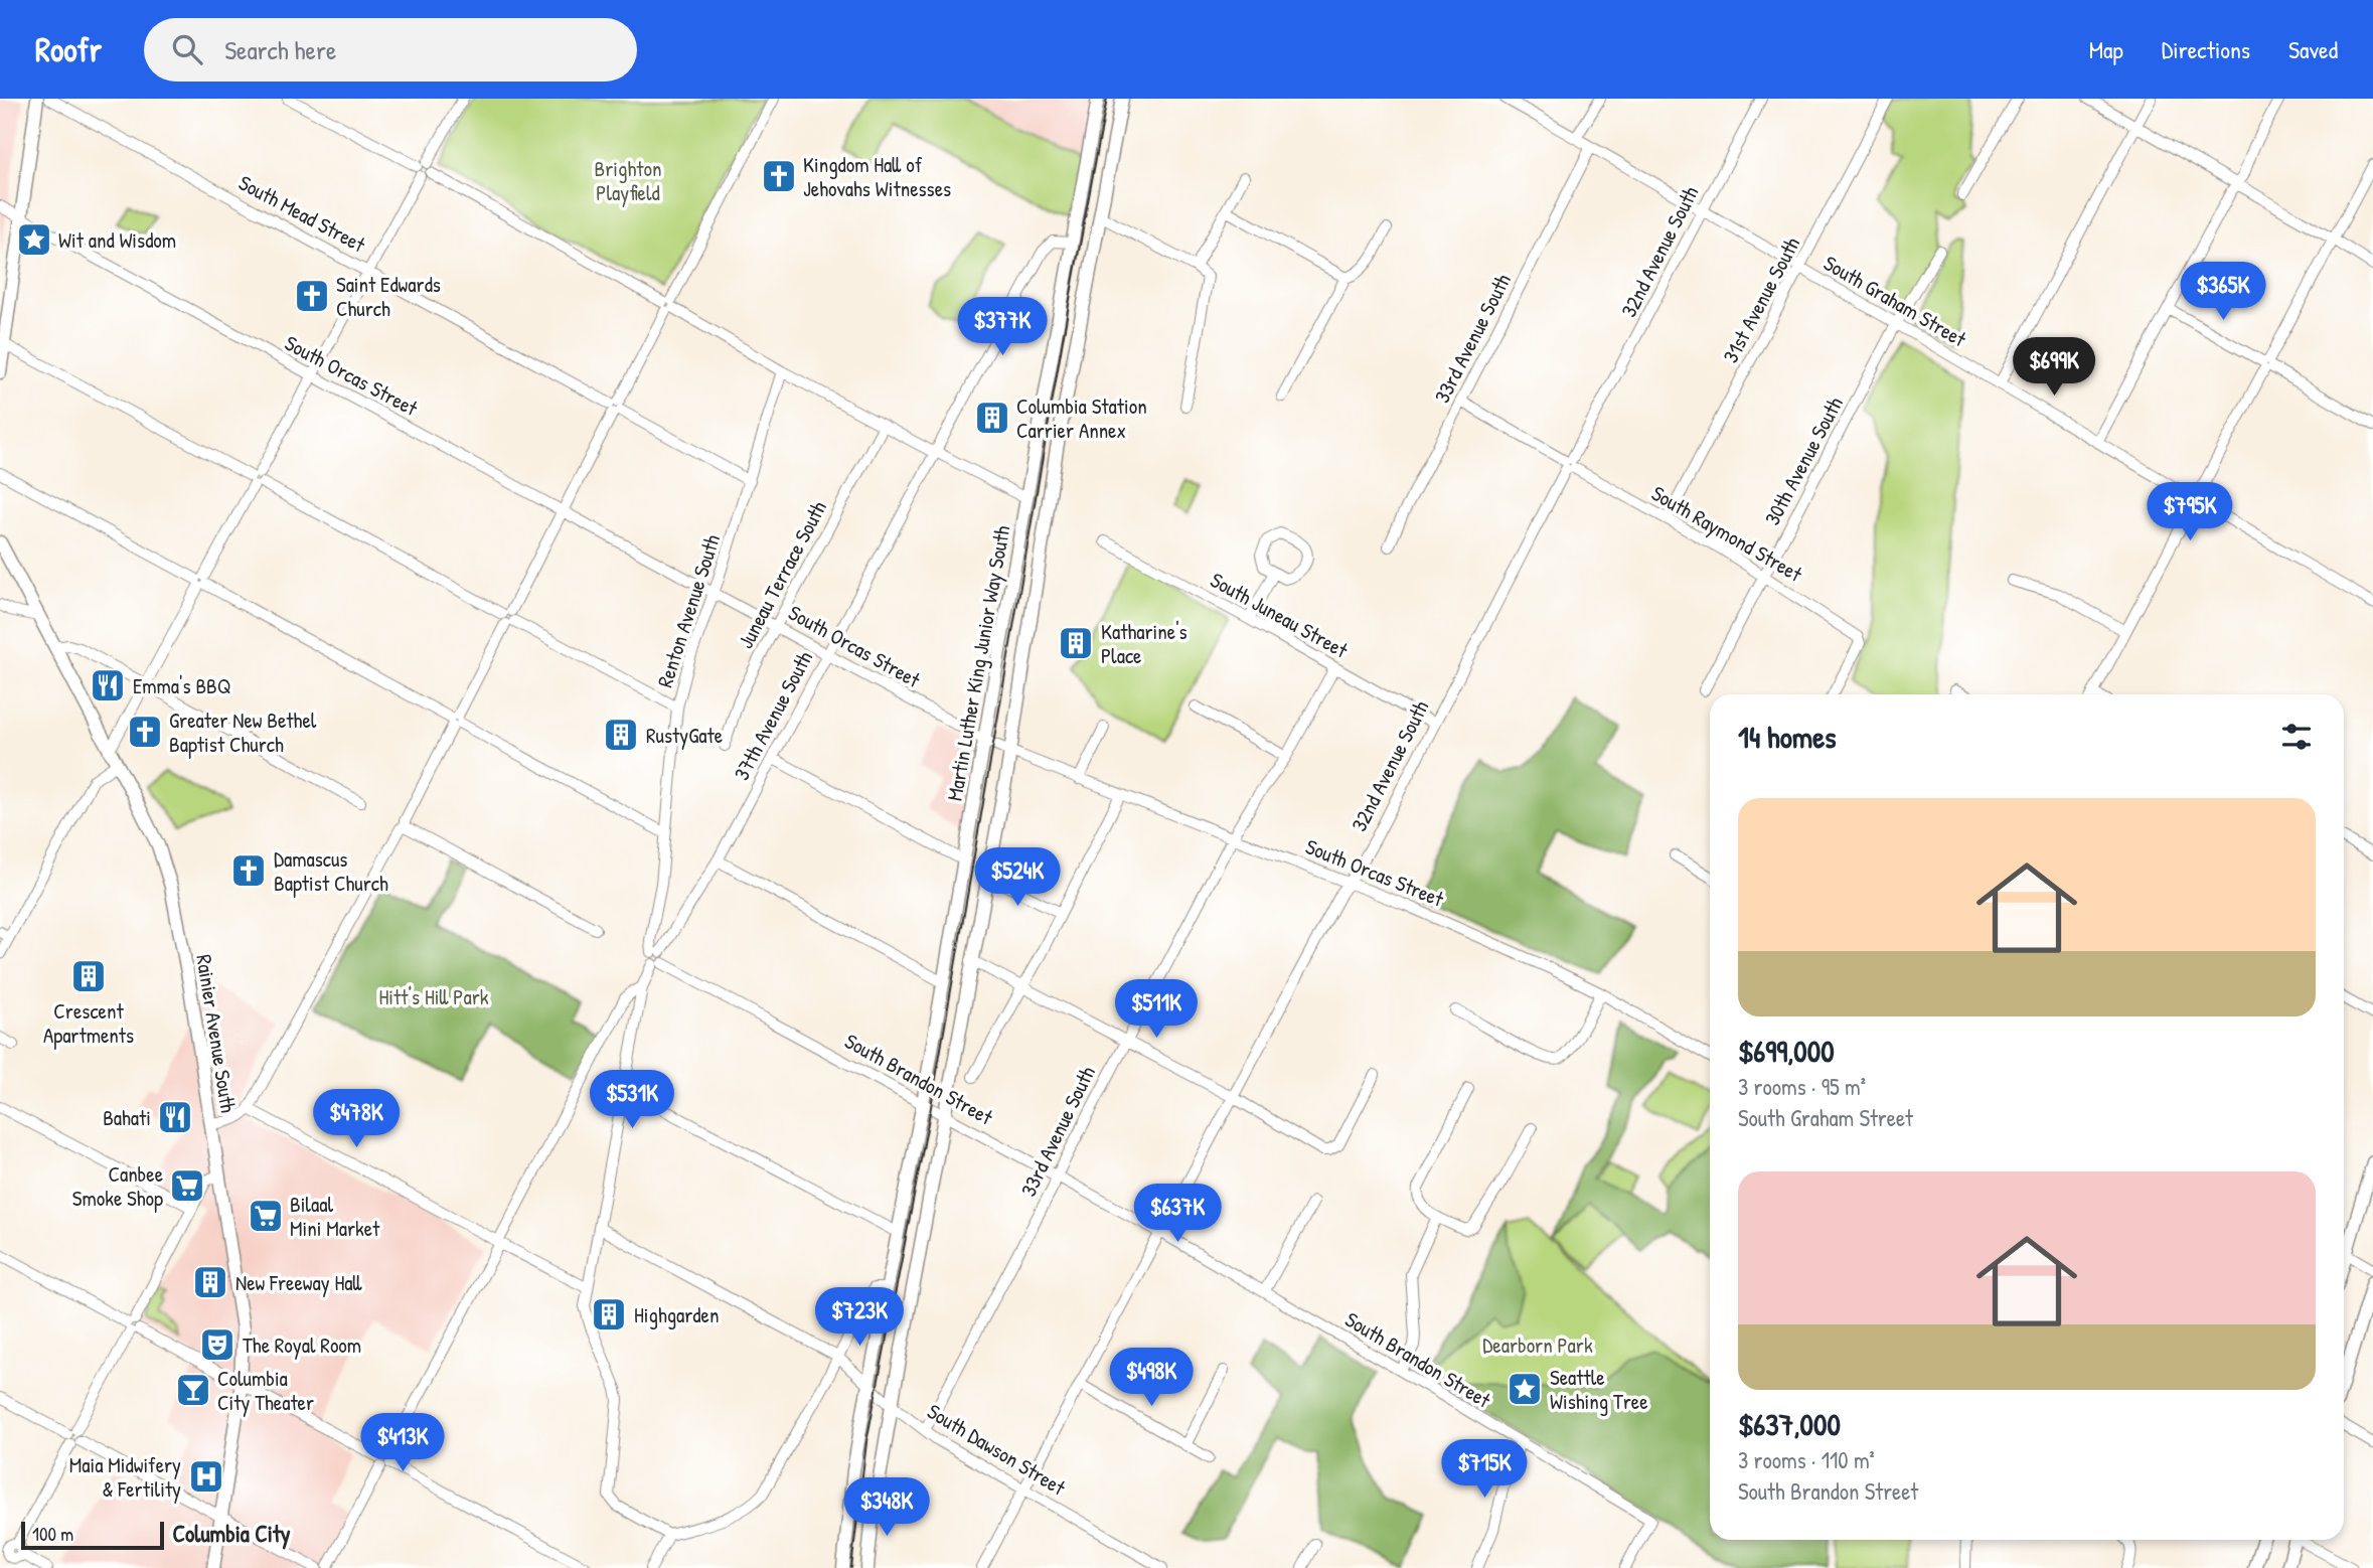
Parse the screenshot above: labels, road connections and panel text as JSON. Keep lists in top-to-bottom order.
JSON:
{
  "streets": {
    "main road": ["Martin Luther King Junior Way South", "Rainier Avenue South"],
    "street": [
      "South Mead Street",
      "32nd Avenue South",
      "31st Avenue South",
      "South Graham Street",
      "33rd Avenue South",
      "South Orcas Street",
      "30th Avenue South",
      "South Raymond Street",
      "Juneau Terrace South",
      "Renton Avenue South",
      "South Juneau Street",
      "37th Avenue South",
      "South Brandon Street",
      "South Dawson Street"
    ]
  },
  "crossings": [
    ["South Mead Street", "Renton Avenue South"],
    ["32nd Avenue South", "South Graham Street"],
    ["32nd Avenue South", "South Orcas Street"],
    ["32nd Avenue South", "South Raymond Street"],
    ["32nd Avenue South", "South Juneau Street"],
    ["32nd Avenue South", "South Brandon Street"],
    ["32nd Avenue South", "South Dawson Street"],
    ["31st Avenue South", "South Graham Street"],
    ["31st Avenue South", "South Raymond Street"],
    ["South Graham Street", "33rd Avenue South"],
    ["South Graham Street", "30th Avenue South"],
    ["33rd Avenue South", "South Orcas Street"],
    ["33rd Avenue South", "South Raymond Street"],
    ["33rd Avenue South", "South Juneau Street"],
    ["33rd Avenue South", "South Brandon Street"],
    ["33rd Avenue South", "South Dawson Street"],
    ["South Orcas Street", "Juneau Terrace South"],
    ["South Orcas Street", "Renton Avenue South"],
    ["South Orcas Street", "Martin Luther King Junior Way South"],
    ["South Orcas Street", "37th Avenue South"],
    ["30th Avenue South", "South Raymond Street"],
    ["Renton Avenue South", "37th Avenue South"],
    ["Renton Avenue South", "South Brandon Street"],
    ["Renton Avenue South", "South Dawson Street"],
    ["Martin Luther King Junior Way South", "37th Avenue South"],
    ["Martin Luther King Junior Way South", "South Brandon Street"],
    ["Martin Luther King Junior Way South", "South Dawson Street"],
    ["37th Avenue South", "South Brandon Street"]
  ],
  "districts": ["Columbia City"],
  "parks": ["Brighton Playfield", "Hitt's Hill Park", "Dearborn Park"],
  "places": {
    "church": [
      "Kingdom Hall of Jehovahs Witnesses",
      "Saint Edwards Church",
      "Greater New Bethel Baptist Church",
      "Damascus Baptist Church"
    ],
    "place": ["Wit and Wisdom", "Seattle Wishing Tree"],
    "building": [
      "Columbia Station Carrier Annex",
      "Katharine's Place",
      "RustyGate",
      "Crescent Apartments",
      "New Freeway Hall",
      "Highgarden"
    ],
    "restaurant": ["Emma's BBQ", "Bahati"],
    "supermarket": ["Canbee Smoke Shop", "Bilaal Mini Market"],
    "theatre": ["The Royal Room"],
    "bar": ["Columbia City Theater"],
    "hospital": ["Maia Midwifery & Fertility"]
  },
  "scale_bar": "100 m",
  "page": {
    "header": "Roofr",
    "search": "Search here",
    "nav": ["Map", "Directions", "Saved"],
    "price": [
      "$365K",
      "$377K",
      "$699K",
      "$795K",
      "$524K",
      "$511K",
      "$531K",
      "$478K",
      "$637K",
      "$723K",
      "$498K",
      "$413K",
      "$715K",
      "$348K"
    ],
    "heading": "14 homes",
    "list": [
      {
        "name": "$699,000",
        "note": "3 rooms · 95 m² · South Graham Street"
      },
      {
        "name": "$637,000",
        "note": "3 rooms · 110 m² · South Brandon Street"
      }
    ],
    "scale": "100 m"
  }
}
